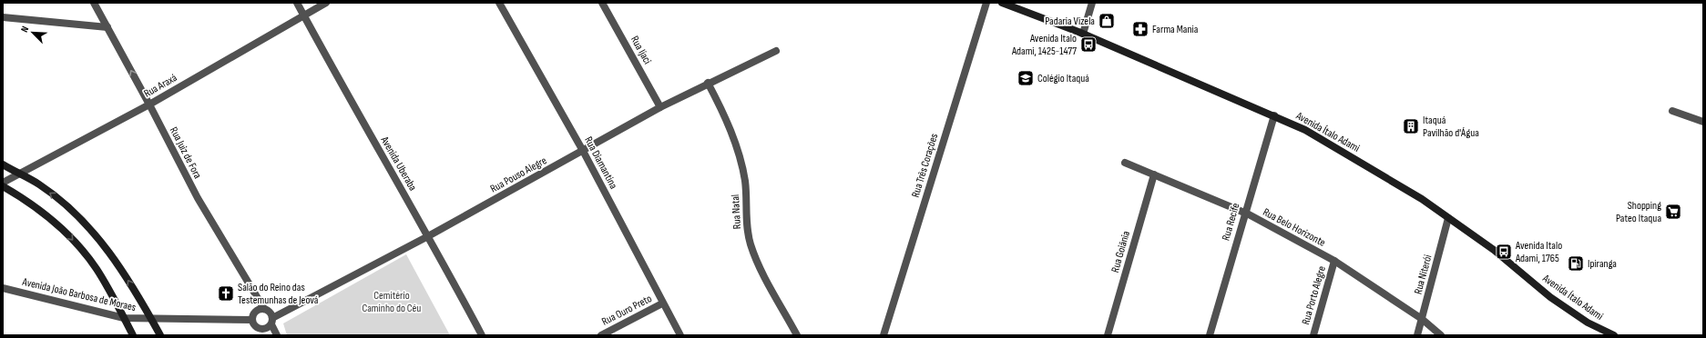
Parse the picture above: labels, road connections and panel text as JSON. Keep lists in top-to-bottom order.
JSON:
{
  "streets": {
    "main road": ["Avenida Ítalo Adami"],
    "street": [
      "Rua Ijaci",
      "Rua Araxá",
      "Rua Juiz de Fora",
      "Rua Diamantina",
      "Avenida Uberaba",
      "Rua Três Corações",
      "Rua Pouso Alegre",
      "Rua Natal",
      "Rua Recife",
      "Rua Belo Horizonte",
      "Rua Goiânia",
      "Rua Niterói",
      "Avenida João Barbosa de Moraes",
      "Rua Porto Alegre",
      "Rua Ouro Preto"
    ]
  },
  "crossings": [
    ["Rua Ijaci", "Rua Pouso Alegre"],
    ["Rua Araxá", "Rua Juiz de Fora"],
    ["Rua Araxá", "Avenida Uberaba"],
    ["Avenida Ítalo Adami", "Rua Recife"],
    ["Avenida Ítalo Adami", "Rua Niterói"],
    ["Rua Juiz de Fora", "Rua Pouso Alegre"],
    ["Rua Diamantina", "Rua Pouso Alegre"],
    ["Rua Diamantina", "Rua Ouro Preto"],
    ["Avenida Uberaba", "Rua Pouso Alegre"],
    ["Rua Pouso Alegre", "Rua Natal"],
    ["Rua Recife", "Rua Belo Horizonte"],
    ["Rua Belo Horizonte", "Rua Goiânia"],
    ["Rua Belo Horizonte", "Rua Niterói"],
    ["Rua Belo Horizonte", "Rua Porto Alegre"]
  ],
  "parks": ["Cemitério Caminho do Céu"],
  "places": {
    "shop": ["Padaria Vizela"],
    "pharmacy": ["Farma Mania"],
    "bus stop": ["Avenida Italo Adami, 1425-1477", "Avenida Italo Adami, 1765"],
    "school or university": ["Colégio Itaquá"],
    "building": ["Itaquá Pavilhão d'Água"],
    "supermarket": ["Shopping Pateo Itaqua"],
    "fuel station": ["Ipiranga"],
    "church": ["Salão do Reino das Testemunhas de Jeová"]
  },
  "north": "top left"
}
